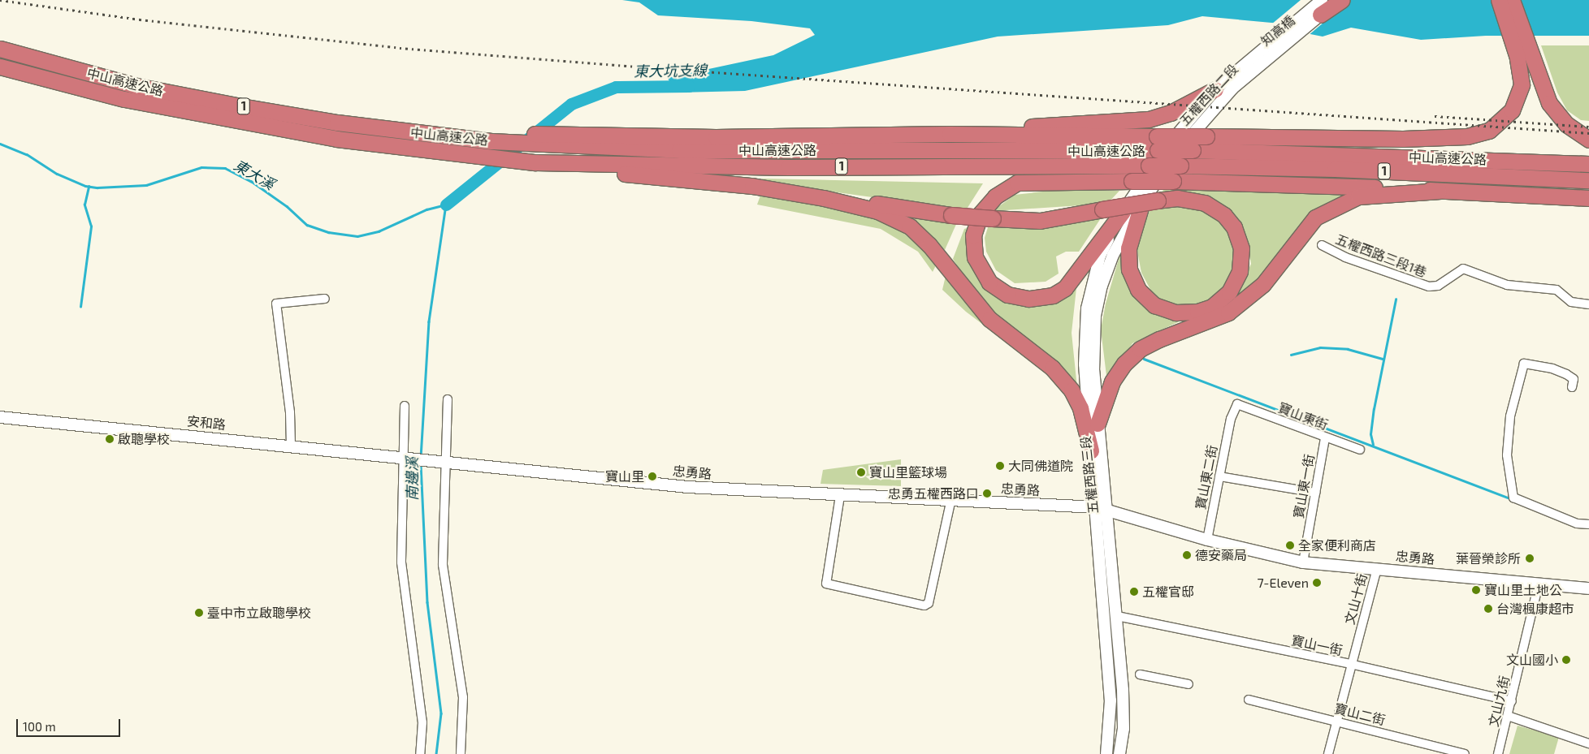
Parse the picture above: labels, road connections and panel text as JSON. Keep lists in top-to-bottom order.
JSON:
{
  "streets": {
    "highway": ["中山高速公路", "1"],
    "main road": [
      "知高橋",
      "五權西路二段",
      "安和路",
      "忠勇路",
      "五權西路三段"
    ],
    "street": [
      "五權西路三段1巷",
      "寶山東街",
      "寶山東二街",
      "寶山東一街",
      "文山十街",
      "寶山一街",
      "文山九街",
      "寶山二街"
    ]
  },
  "crossings": [
    ["知高橋", "五權西路二段"],
    ["五權西路二段", "五權西路三段"],
    ["寶山東街", "寶山東二街"],
    ["寶山東街", "寶山東一街"],
    ["安和路", "忠勇路"],
    ["忠勇路", "五權西路三段"],
    ["忠勇路", "寶山東二街"],
    ["忠勇路", "寶山東一街"],
    ["忠勇路", "文山十街"],
    ["忠勇路", "文山九街"],
    ["五權西路三段", "寶山一街"],
    ["文山十街", "寶山一街"],
    ["文山十街", "寶山二街"],
    ["寶山一街", "文山九街"]
  ],
  "water": ["東大坑支線", "東大溪", "南邊溪"],
  "places": [
    "啟聰學校",
    "大同佛道院",
    "寶山里籃球場",
    "寶山里",
    "忠勇五權西路口",
    "全家便利商店",
    "德安藥局",
    "葉晉榮診所",
    "7-Eleven",
    "寶山里土地公",
    "五權官邸",
    "台灣楓康超市",
    "臺中市立啟聰學校",
    "文山國小"
  ],
  "scale_bar": "100 m"
}
